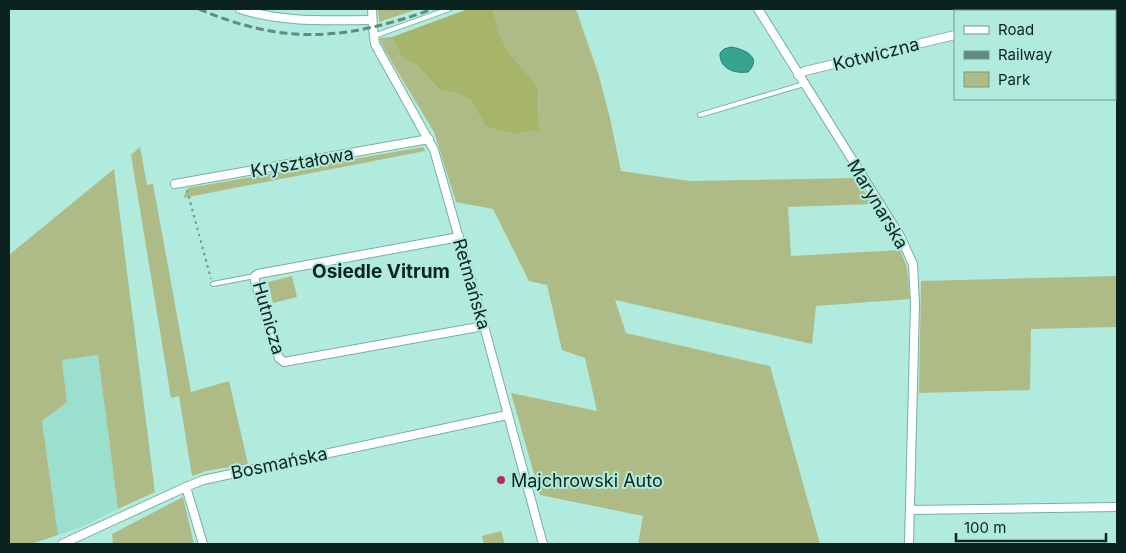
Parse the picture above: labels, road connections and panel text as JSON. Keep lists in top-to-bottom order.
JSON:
{
  "streets": {
    "street": [
      "Kotwiczna",
      "Kryształowa",
      "Marynarska",
      "Retmańska",
      "Hutnicza",
      "Bosmańska"
    ]
  },
  "crossings": [
    ["Kotwiczna", "Marynarska"],
    ["Kryształowa", "Retmańska"],
    ["Retmańska", "Hutnicza"],
    ["Retmańska", "Bosmańska"]
  ],
  "districts": ["Osiedle Vitrum"],
  "places": ["Majchrowski Auto"],
  "legend": ["Road", "Railway", "Park"],
  "scale_bar": "100 m"
}
